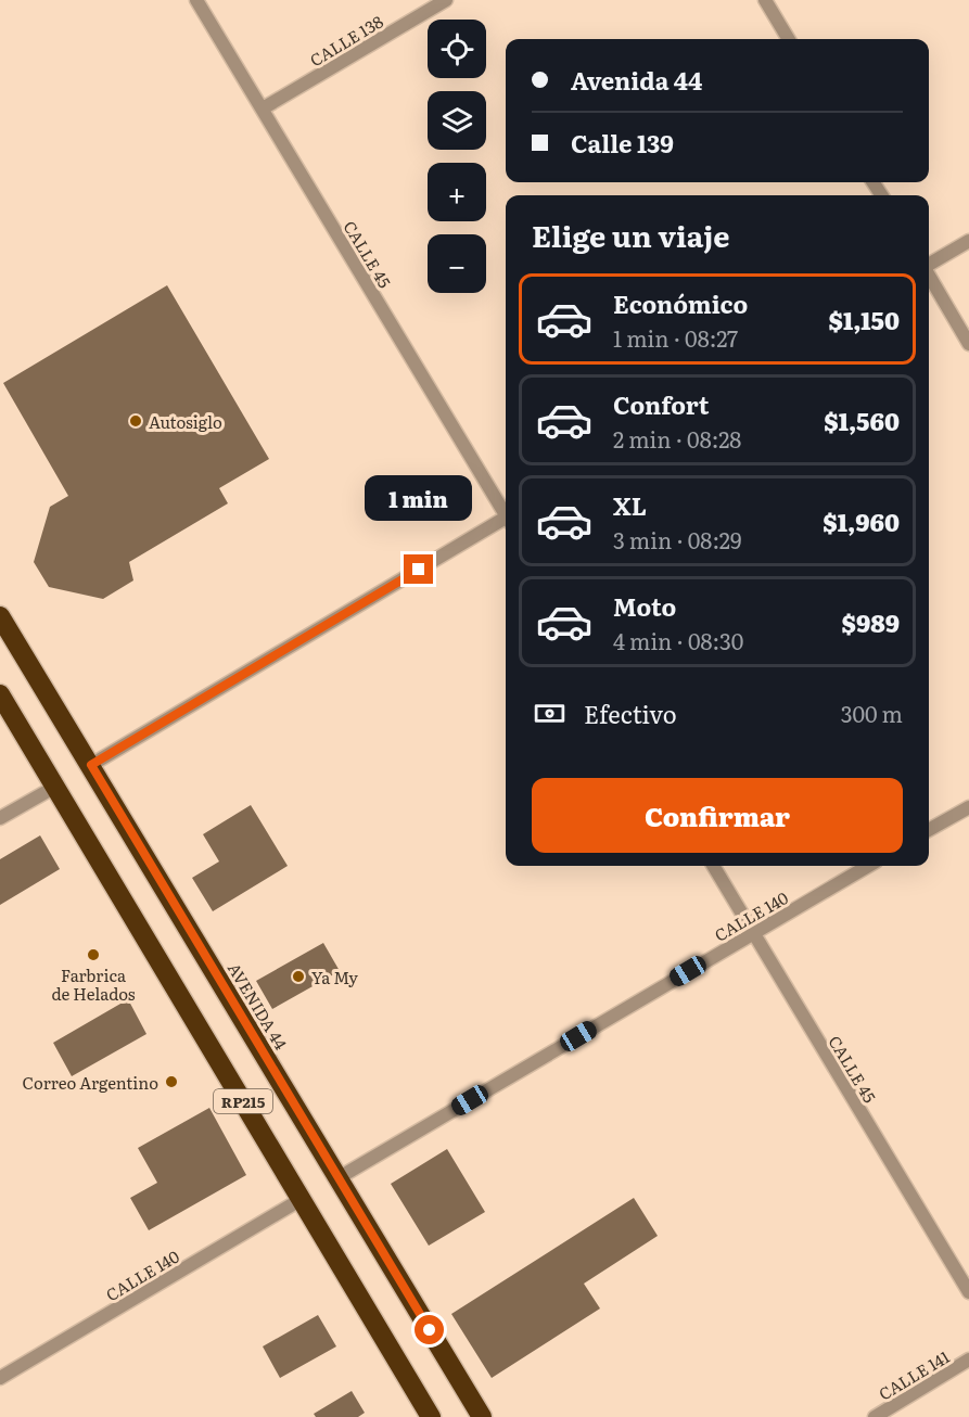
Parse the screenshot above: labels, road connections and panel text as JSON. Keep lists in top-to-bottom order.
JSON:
{
  "streets": {
    "highway": ["AVENIDA 44", "RP215"],
    "street": [
      "CALLE 138",
      "CALLE 45",
      "CALLE 140",
      "CALLE 141"
    ]
  },
  "crossings": [
    ["CALLE 138", "CALLE 45"],
    ["CALLE 45", "CALLE 140"],
    ["CALLE 140", "AVENIDA 44"],
    ["CALLE 140", "RP215"]
  ],
  "places": [
    "Autosiglo",
    "Farbrica de Helados",
    "Ya My",
    "Correo Argentino"
  ],
  "page": {
    "map_buttons": ["+", "−"],
    "banner": ["Avenida 44", "Calle 139"],
    "heading": "Elige un viaje",
    "list": [
      {
        "name": "Económico",
        "note": "1 min · 08:27",
        "value": "$1,150"
      },
      {
        "name": "Confort",
        "note": "2 min · 08:28",
        "value": "$1,560"
      },
      {
        "name": "XL",
        "note": "3 min · 08:29",
        "value": "$1,960"
      },
      {
        "name": "Moto",
        "note": "4 min · 08:30",
        "value": "$989"
      }
    ],
    "bubble": "1 min",
    "pay": ["Efectivo", "300 m"],
    "buttons": "Confirmar"
  }
}
